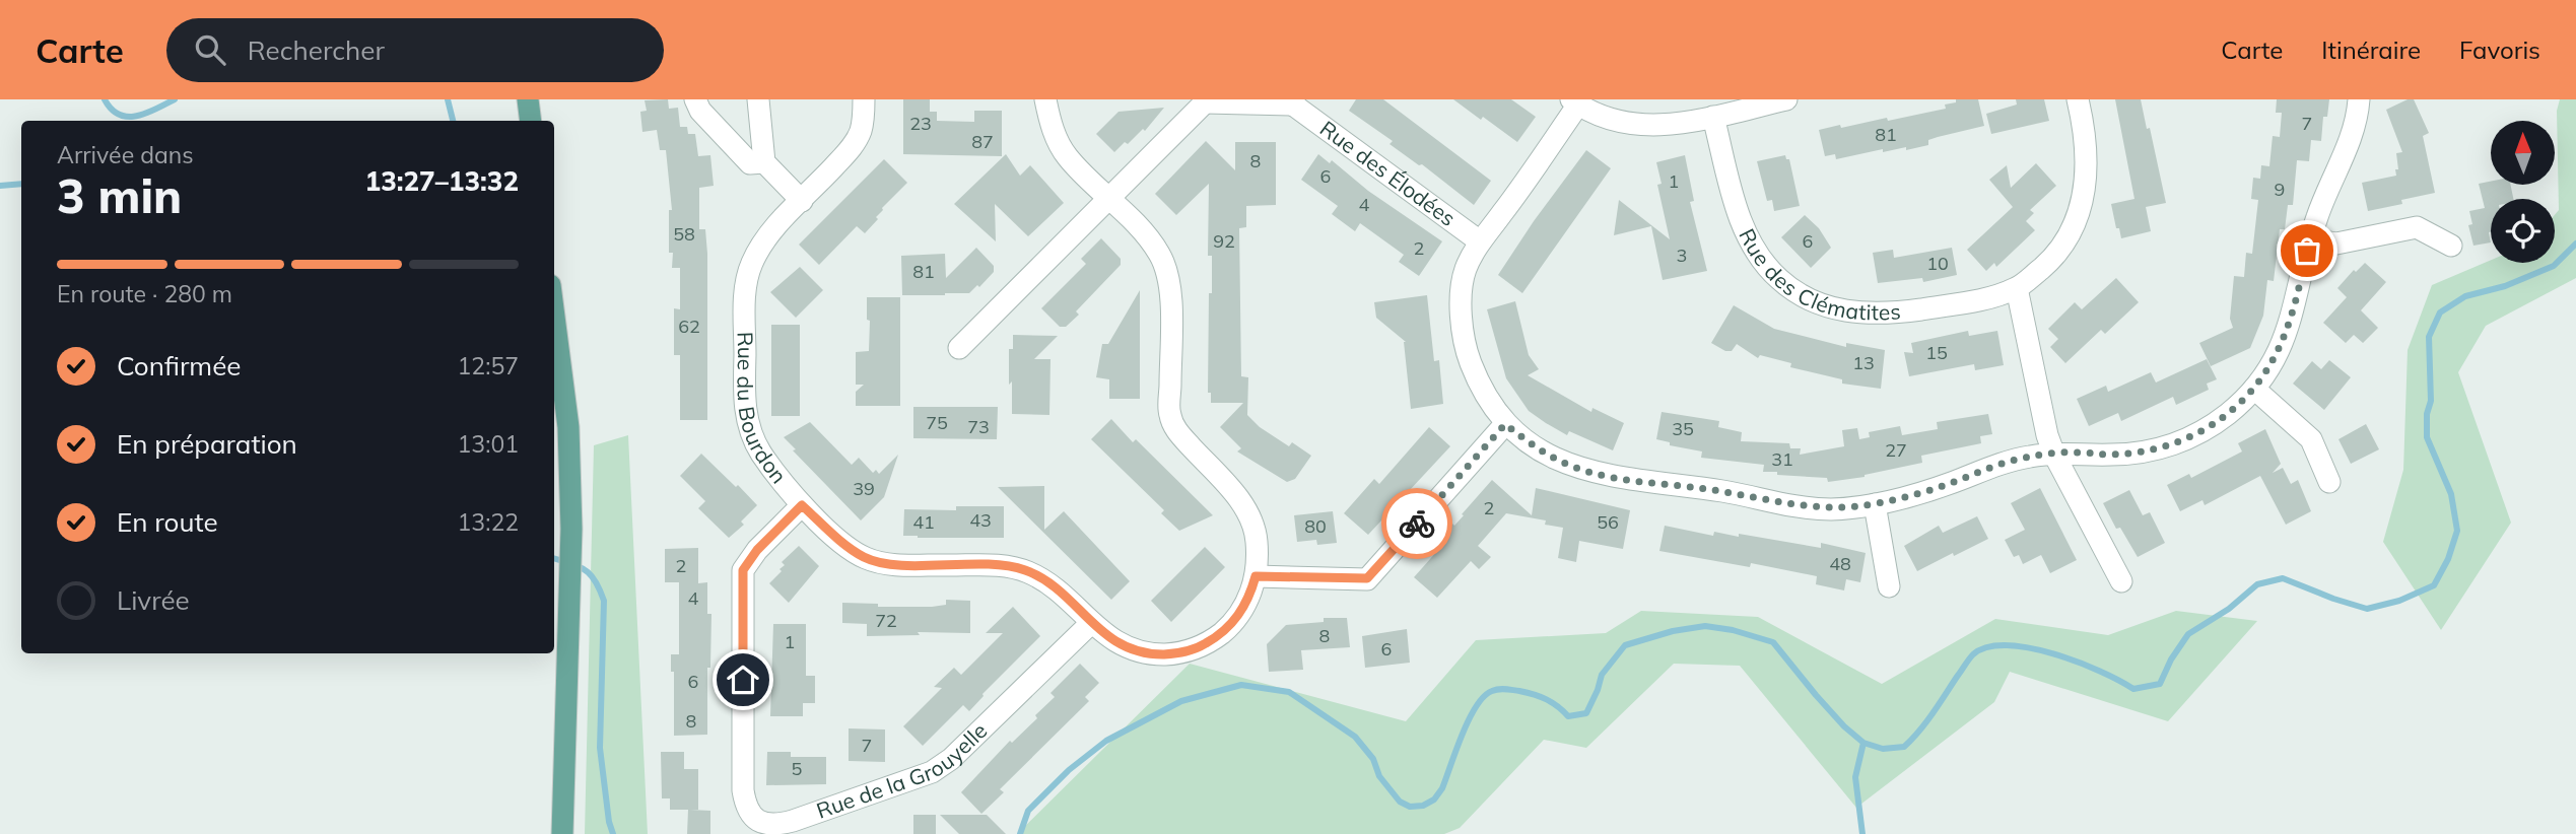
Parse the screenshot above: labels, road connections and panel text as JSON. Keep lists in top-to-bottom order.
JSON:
{
  "streets": {
    "street": [
      "Rue des Élodées",
      "Rue des Clématites",
      "Rue du Bourdon",
      "Rue de la Grouyelle"
    ]
  },
  "crossings": [
    ["Rue des Élodées", "Rue du Bourdon"],
    ["Rue du Bourdon", "Rue de la Grouyelle"]
  ],
  "house_numbers": [
    "23",
    "7",
    "81",
    "87",
    "8",
    "6",
    "1",
    "9",
    "4",
    "58",
    "92",
    "6",
    "2",
    "3",
    "10",
    "81",
    "62",
    "15",
    "13",
    "75",
    "73",
    "35",
    "27",
    "31",
    "39",
    "2",
    "43",
    "41",
    "56",
    "80",
    "48",
    "2",
    "4",
    "72",
    "8",
    "1",
    "6",
    "6",
    "8",
    "7",
    "5"
  ],
  "north": "top",
  "page": {
    "header": "Carte",
    "search": "Rechercher",
    "nav": ["Carte", "Itinéraire", "Favoris"],
    "heading": ["3 min", "Arrivée dans", "13:27–13:32"],
    "bar": "En route · 280 m",
    "list": [
      ["Confirmée", "12:57"],
      ["En préparation", "13:01"],
      ["En route", "13:22"],
      "Livrée"
    ]
  }
}
